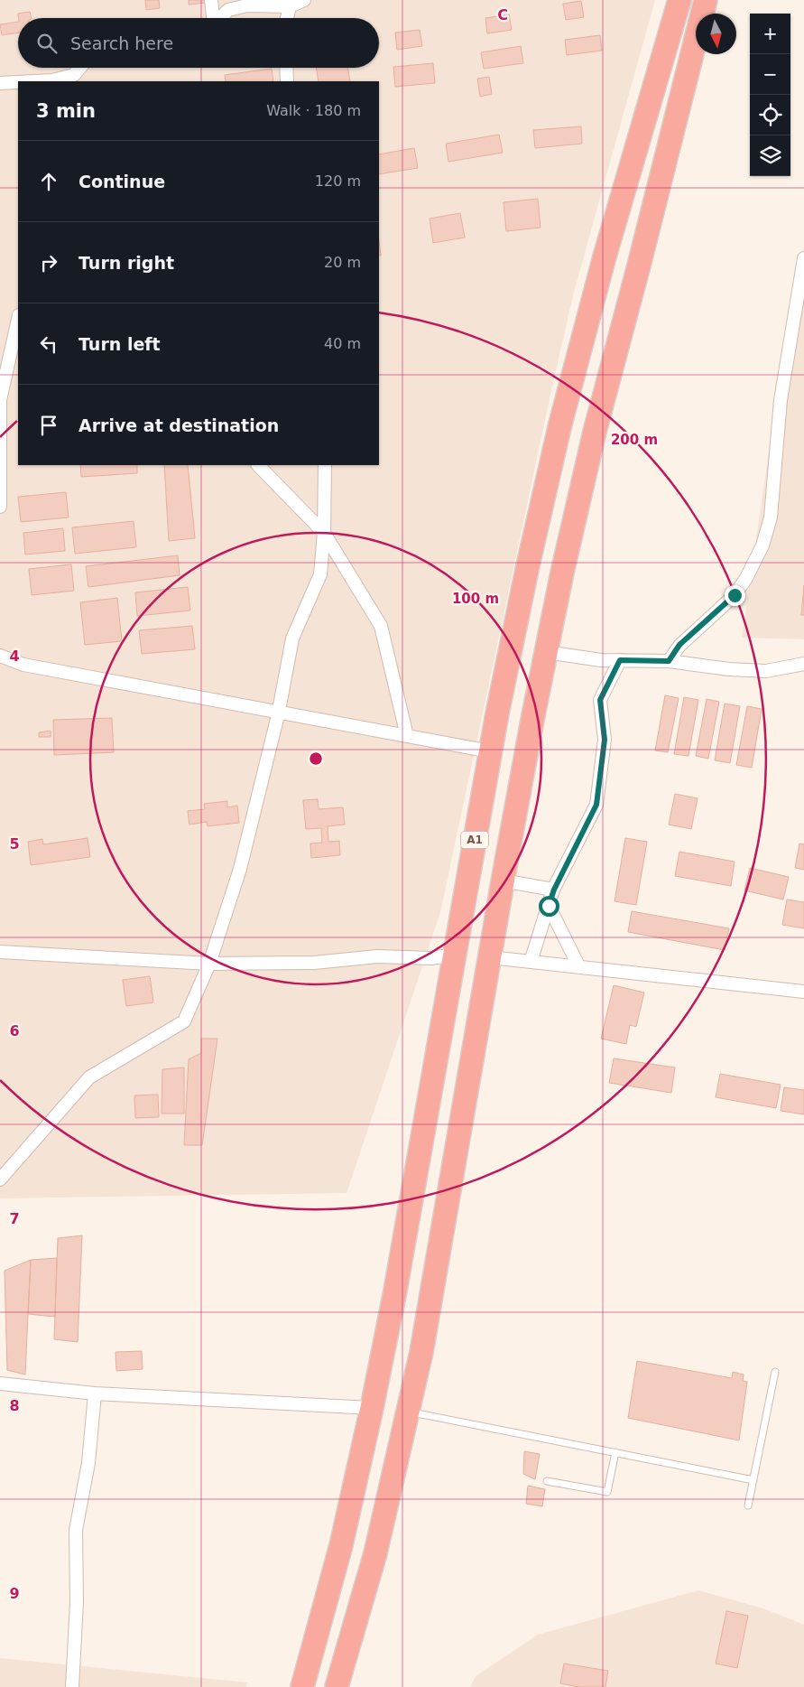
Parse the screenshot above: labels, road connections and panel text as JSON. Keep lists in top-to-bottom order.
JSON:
{
  "streets": {
    "highway": ["A1"]
  },
  "north": "bottom",
  "page": {
    "map_buttons": ["+", "−"],
    "search": "Search here",
    "heading": ["3 min", "Walk · 180 m"],
    "list": [
      ["Continue", "120 m"],
      ["Turn right", "20 m"],
      ["Turn left", "40 m"],
      "Arrive at destination"
    ]
  },
  "grid": {
    "columns": ["C"],
    "rows": [
      "4",
      "5",
      "6",
      "7",
      "8",
      "9"
    ]
  },
  "rings": ["200 m", "100 m"]
}
